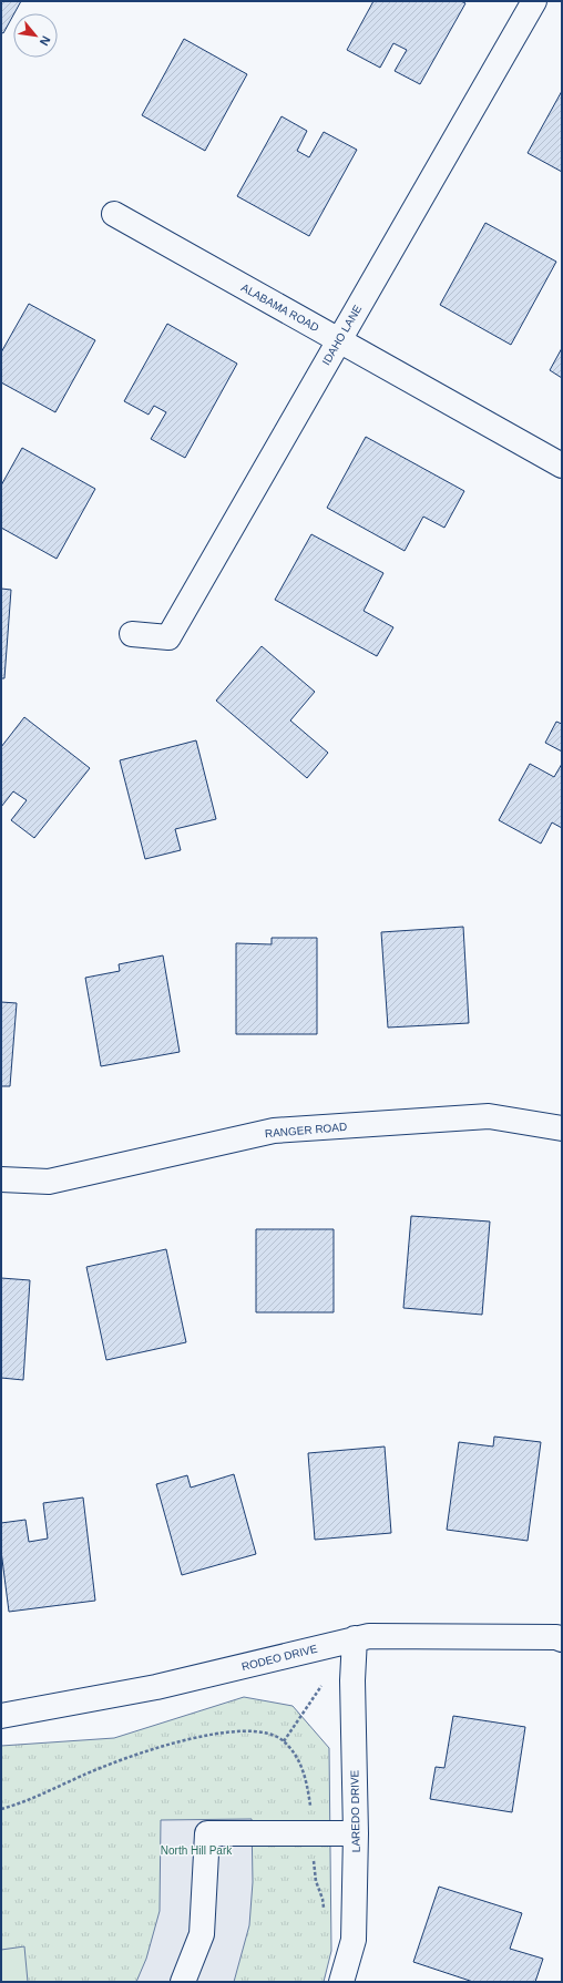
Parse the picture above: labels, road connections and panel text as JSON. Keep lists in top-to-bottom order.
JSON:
{
  "streets": {
    "street": [
      "ALABAMA ROAD",
      "IDAHO LANE",
      "RANGER ROAD",
      "RODEO DRIVE",
      "LAREDO DRIVE"
    ]
  },
  "crossings": [
    ["ALABAMA ROAD", "IDAHO LANE"],
    ["RODEO DRIVE", "LAREDO DRIVE"]
  ],
  "parks": ["North Hill Park"],
  "north": "bottom right"
}
